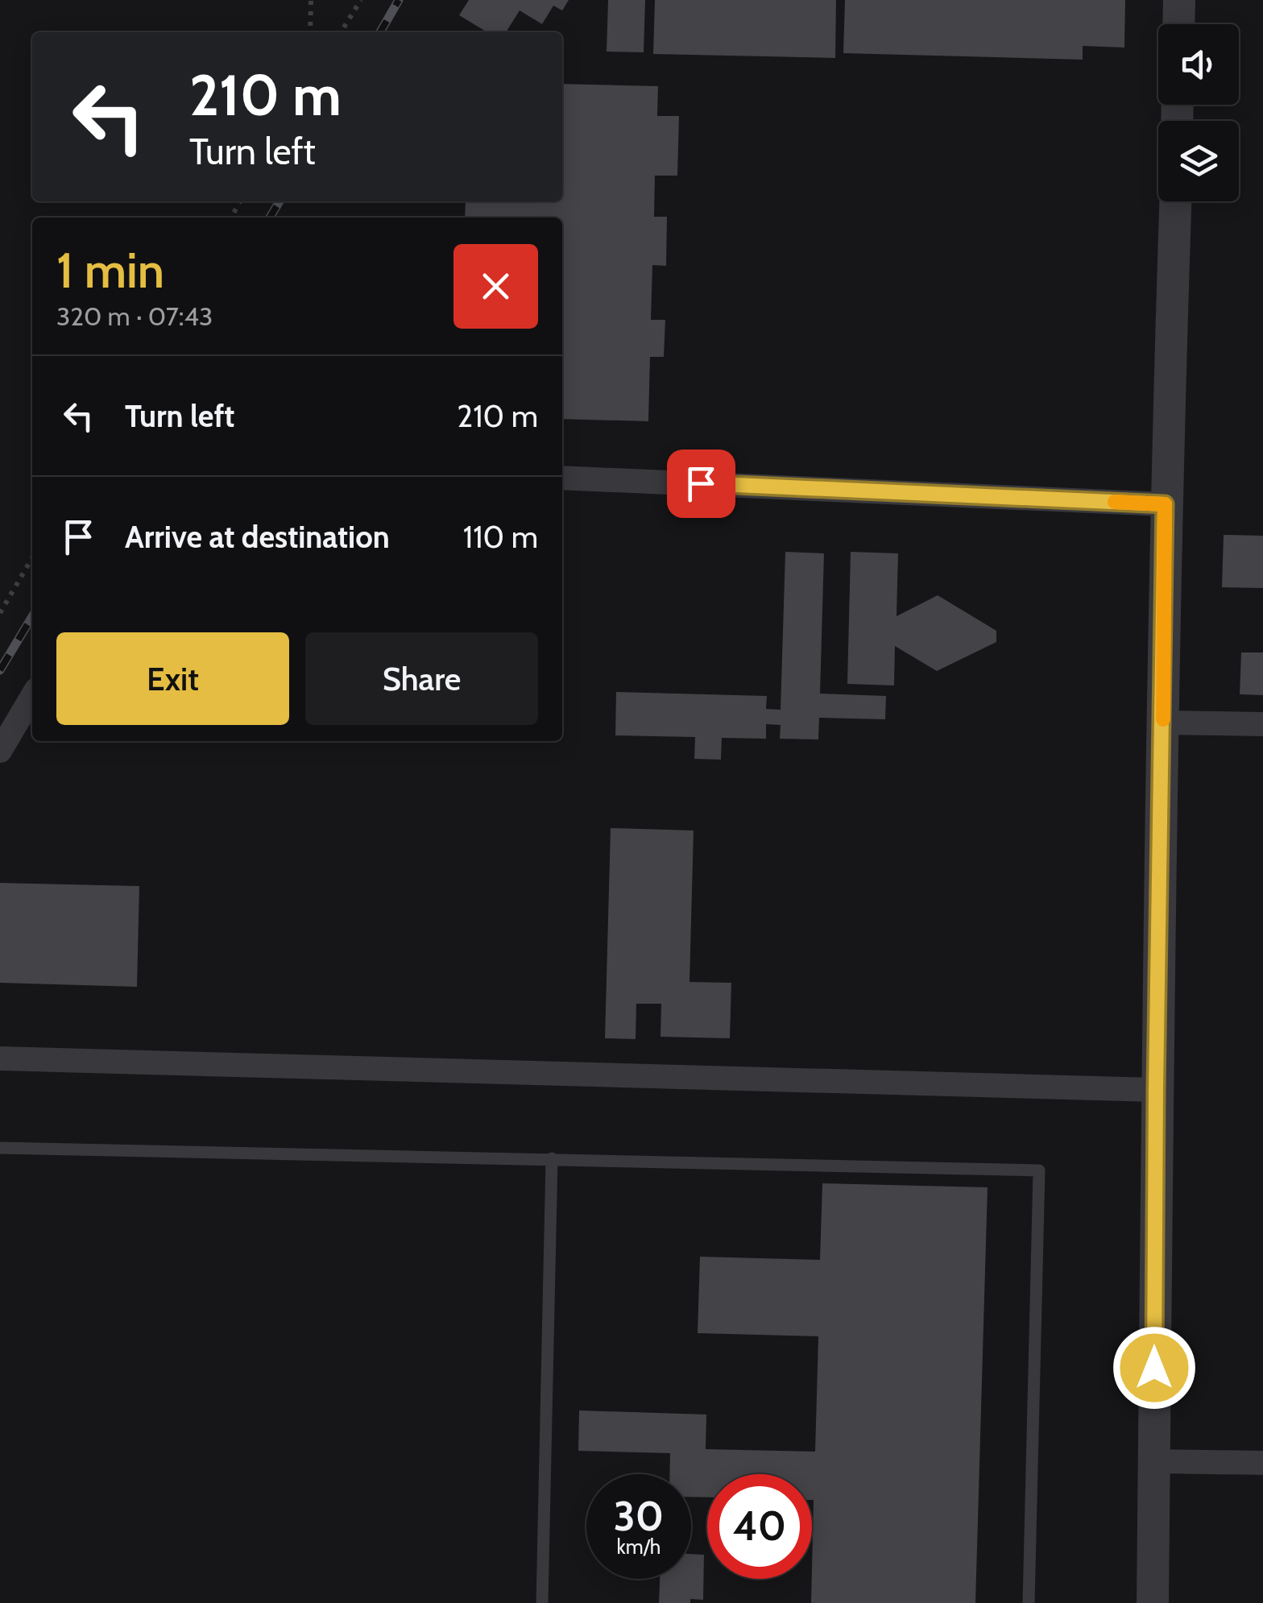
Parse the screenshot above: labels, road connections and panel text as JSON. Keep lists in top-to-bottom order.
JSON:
{
  "page": {
    "turn": ["210 m", "Turn left"],
    "heading": ["1 min", "320 m · 07:43"],
    "list": [
      {
        "name": "Turn left",
        "value": "210 m"
      },
      {
        "name": "Arrive at destination",
        "value": "110 m"
      }
    ],
    "buttons": ["Exit", "Share"],
    "speed": "30 km/h",
    "limit": "40"
  }
}
